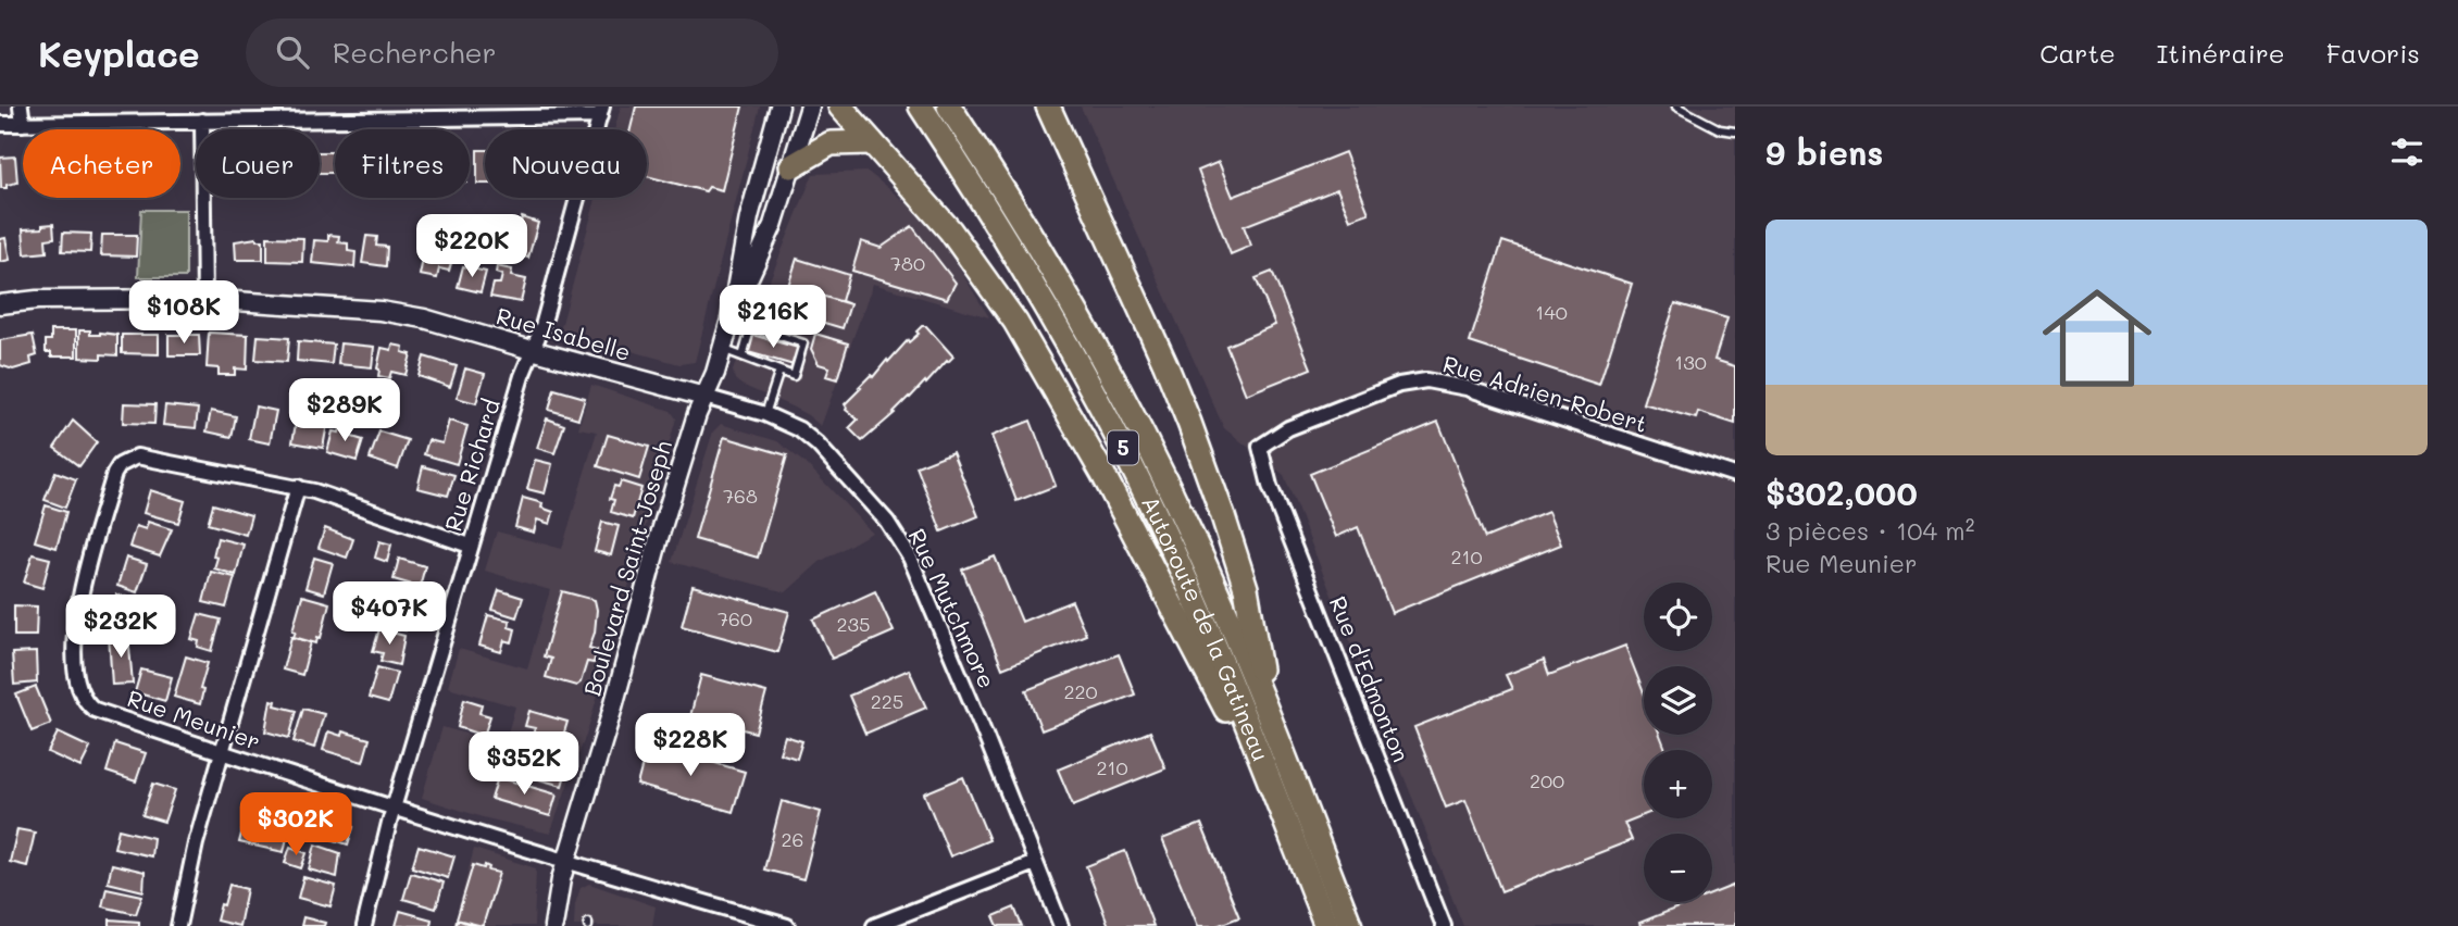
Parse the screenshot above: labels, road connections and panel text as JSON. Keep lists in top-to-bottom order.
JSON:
{
  "streets": {
    "highway": ["5", "Autoroute de la Gatineau"],
    "main road": ["Rue Isabelle", "Boulevard Saint-Joseph"],
    "street": [
      "Rue Adrien-Robert",
      "Rue Richard",
      "Rue Mutchmore",
      "Rue d'Edmonton",
      "Rue Meunier"
    ]
  },
  "crossings": [
    ["Rue Isabelle", "Rue Richard"],
    ["Rue Isabelle", "Boulevard Saint-Joseph"],
    ["Rue Isabelle", "Rue Mutchmore"],
    ["Rue Adrien-Robert", "Rue d'Edmonton"],
    ["Rue Richard", "Rue Meunier"],
    ["Boulevard Saint-Joseph", "Rue Mutchmore"],
    ["Boulevard Saint-Joseph", "Rue Meunier"]
  ],
  "house_numbers": [
    "780",
    "140",
    "130",
    "768",
    "210",
    "760",
    "235",
    "220",
    "225",
    "210",
    "200",
    "26"
  ],
  "page": {
    "header": "Keyplace",
    "search": "Rechercher",
    "nav": ["Carte", "Itinéraire", "Favoris"],
    "heading": "9 biens",
    "chip": [
      "Acheter",
      "Louer",
      "Filtres",
      "Nouveau"
    ],
    "list": [
      {
        "name": "$302,000",
        "note": "3 pièces · 104 m² · Rue Meunier"
      }
    ],
    "price": [
      "$220K",
      "$108K",
      "$216K",
      "$289K",
      "$407K",
      "$232K",
      "$228K",
      "$352K",
      "$302K"
    ],
    "map_buttons": ["+", "−"]
  }
}
